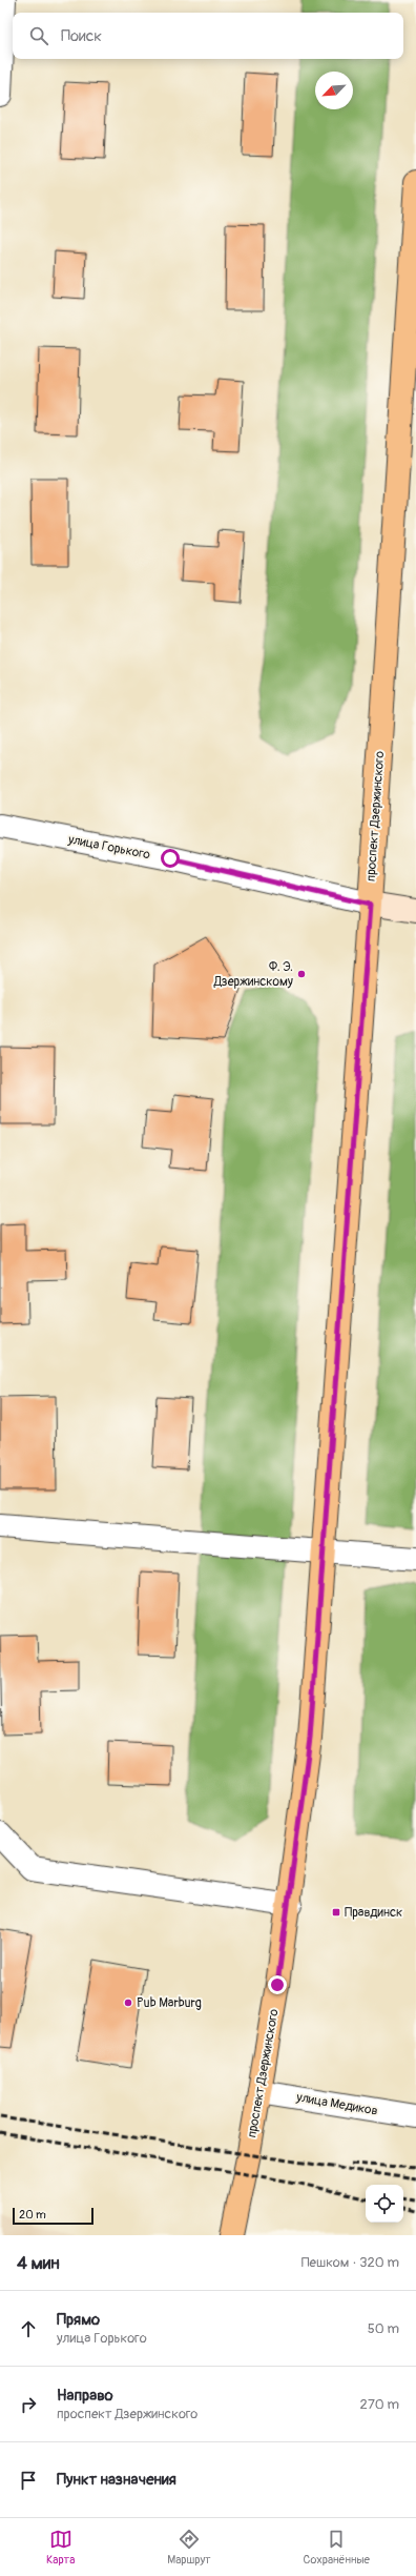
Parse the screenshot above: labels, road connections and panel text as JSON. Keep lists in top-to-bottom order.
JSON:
{
  "streets": {
    "main road": ["проспект Дзержинского"],
    "street": ["улица Горького", "улица Медиков"]
  },
  "crossings": [
    ["проспект Дзержинского", "улица Горького"],
    ["проспект Дзержинского", "улица Медиков"]
  ],
  "places": {
    "other": ["Ф. Э. Дзержинскому", "Pub Marburg"],
    "transit": ["Правдинск"]
  },
  "scale_bar": "20 m",
  "north": "bottom left",
  "page": {
    "search": "Поиск",
    "scale": "20 m",
    "heading": ["4 мин", "Пешком · 320 m"],
    "list": [
      ["Прямо", "улица Горького", "50 m"],
      ["Направо", "проспект Дзержинского", "270 m"],
      "Пункт назначения"
    ],
    "nav": ["Карта", "Маршрут", "Сохранённые"]
  }
}
